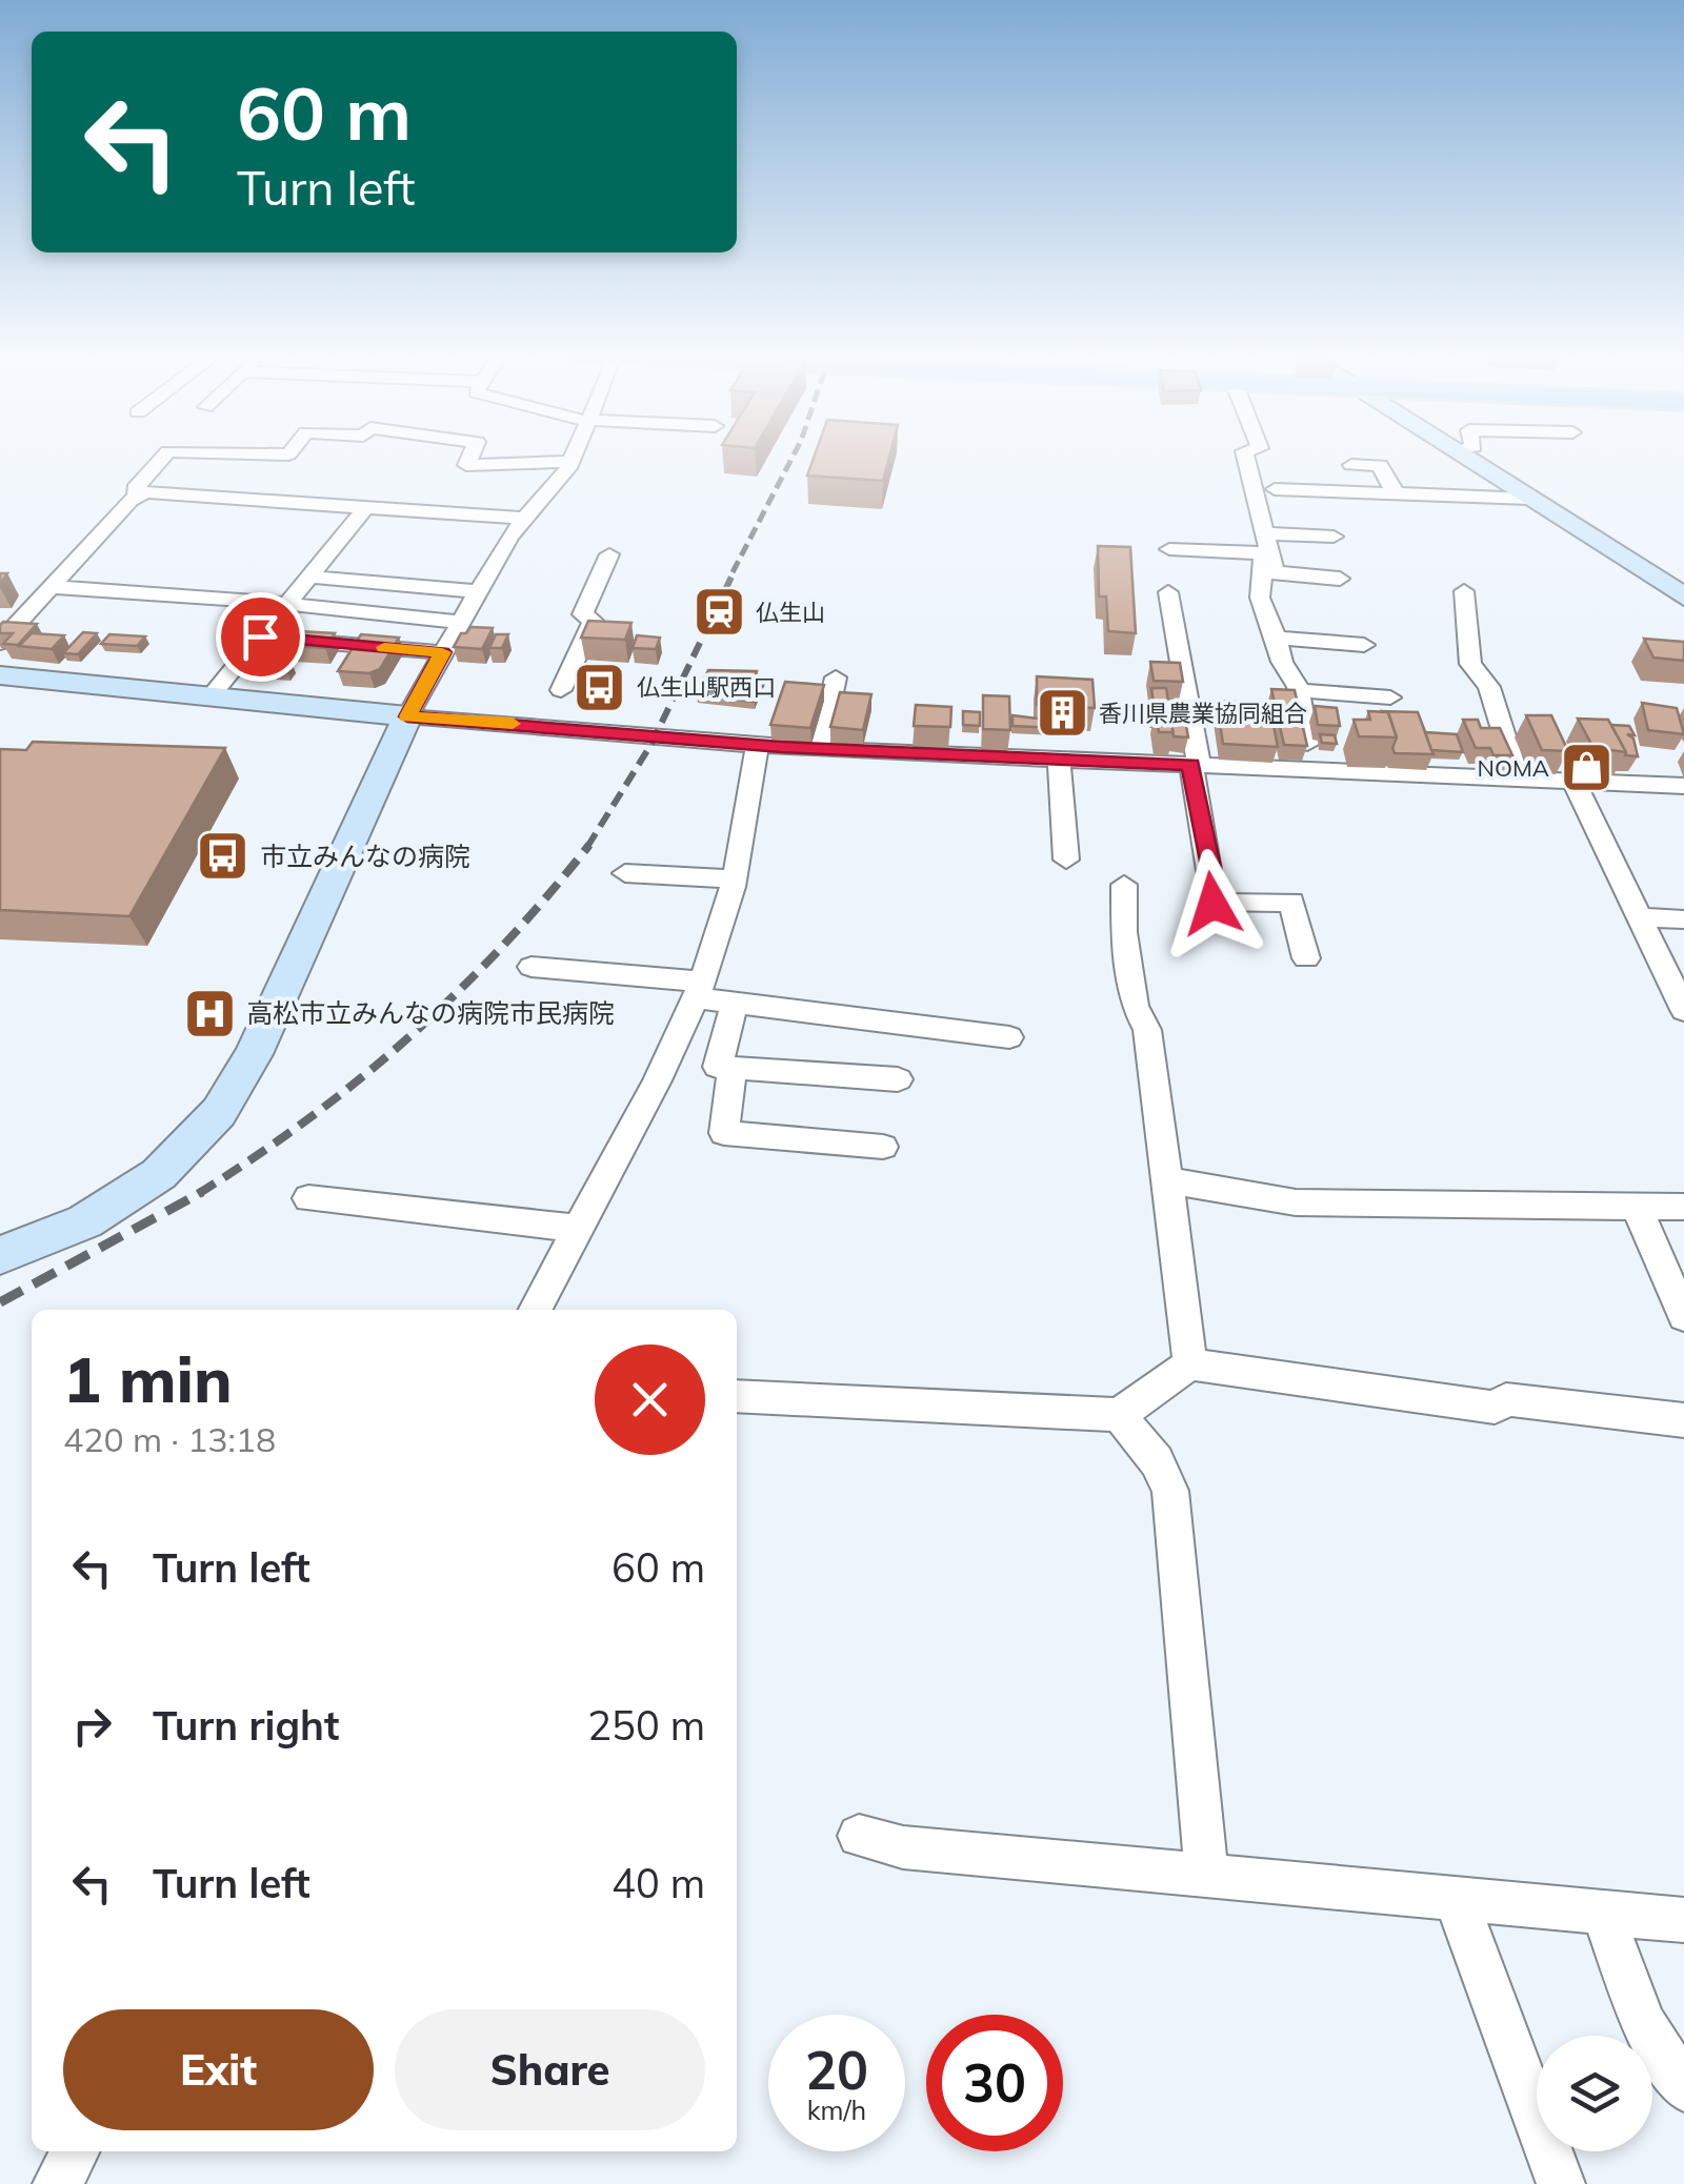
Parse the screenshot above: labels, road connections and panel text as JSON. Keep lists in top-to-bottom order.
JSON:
{
  "places": {
    "station": ["仏生山"],
    "bus stop": ["仏生山駅西口", "市立みんなの病院"],
    "building": ["香川県農業協同組合"],
    "shop": ["NOMA"],
    "hospital": ["高松市立みんなの病院市民病院"]
  },
  "page": {
    "turn": ["60 m", "Turn left"],
    "heading": ["1 min", "420 m · 13:18"],
    "list": [
      {
        "name": "Turn left",
        "value": "60 m"
      },
      {
        "name": "Turn right",
        "value": "250 m"
      },
      {
        "name": "Turn left",
        "value": "40 m"
      }
    ],
    "buttons": ["Exit", "Share"],
    "speed": "20 km/h",
    "limit": "30"
  }
}
